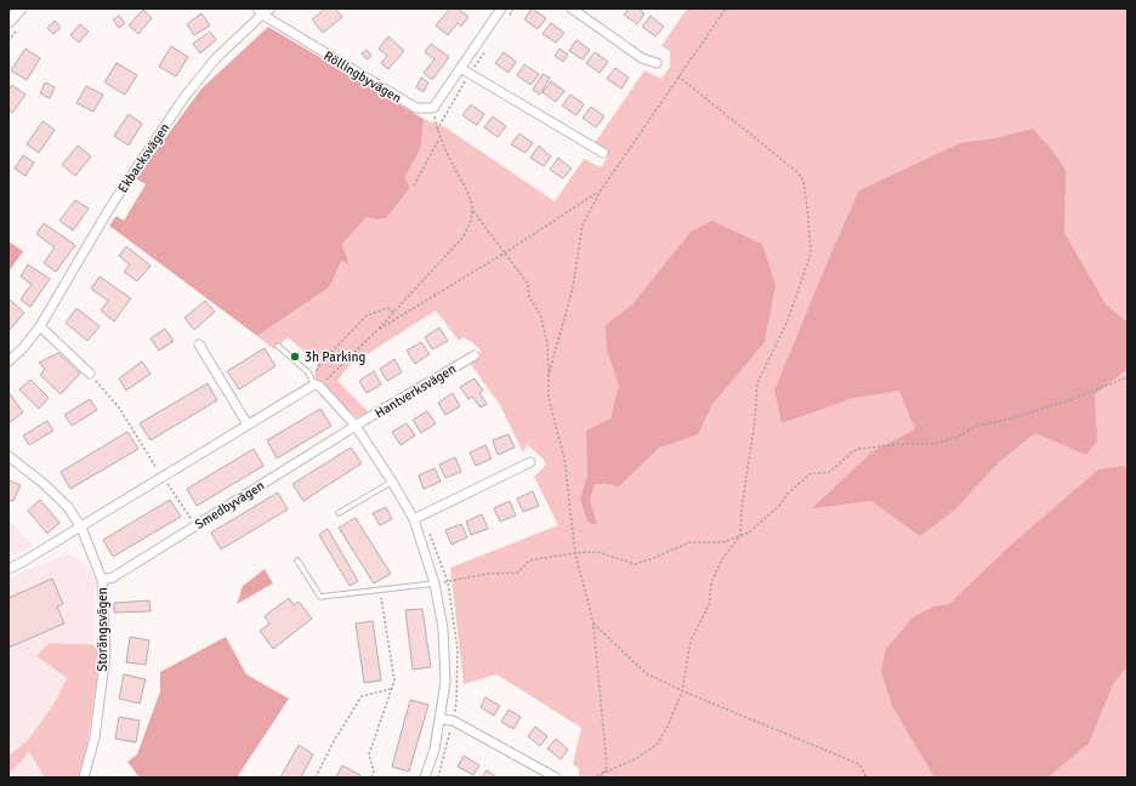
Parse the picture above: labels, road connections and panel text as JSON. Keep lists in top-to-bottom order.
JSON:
{
  "streets": {
    "street": [
      "Röllingbyvägen",
      "Ekbacksvägen",
      "Hantverksvägen",
      "Smedbyvägen",
      "Storängsvägen"
    ]
  },
  "crossings": [
    ["Röllingbyvägen", "Ekbacksvägen"],
    ["Hantverksvägen", "Smedbyvägen"],
    ["Smedbyvägen", "Storängsvägen"]
  ],
  "places": ["3h Parking"]
}
